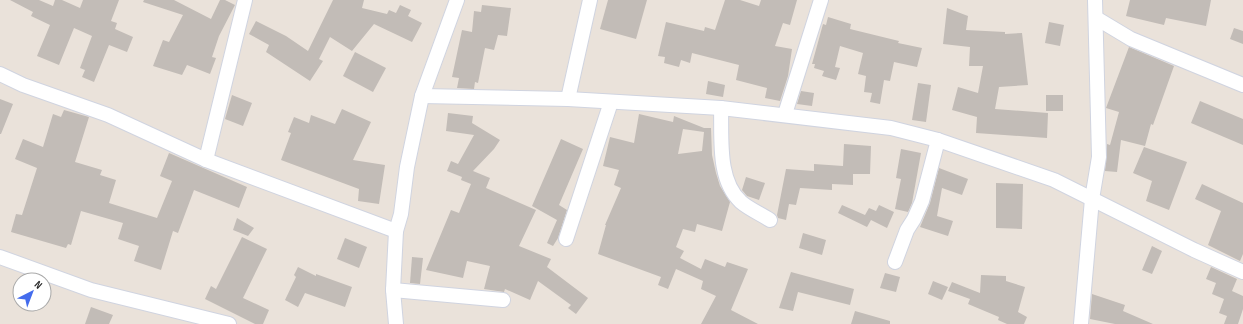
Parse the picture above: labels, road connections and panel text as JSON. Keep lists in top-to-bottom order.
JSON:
{
  "north": "top right"
}
